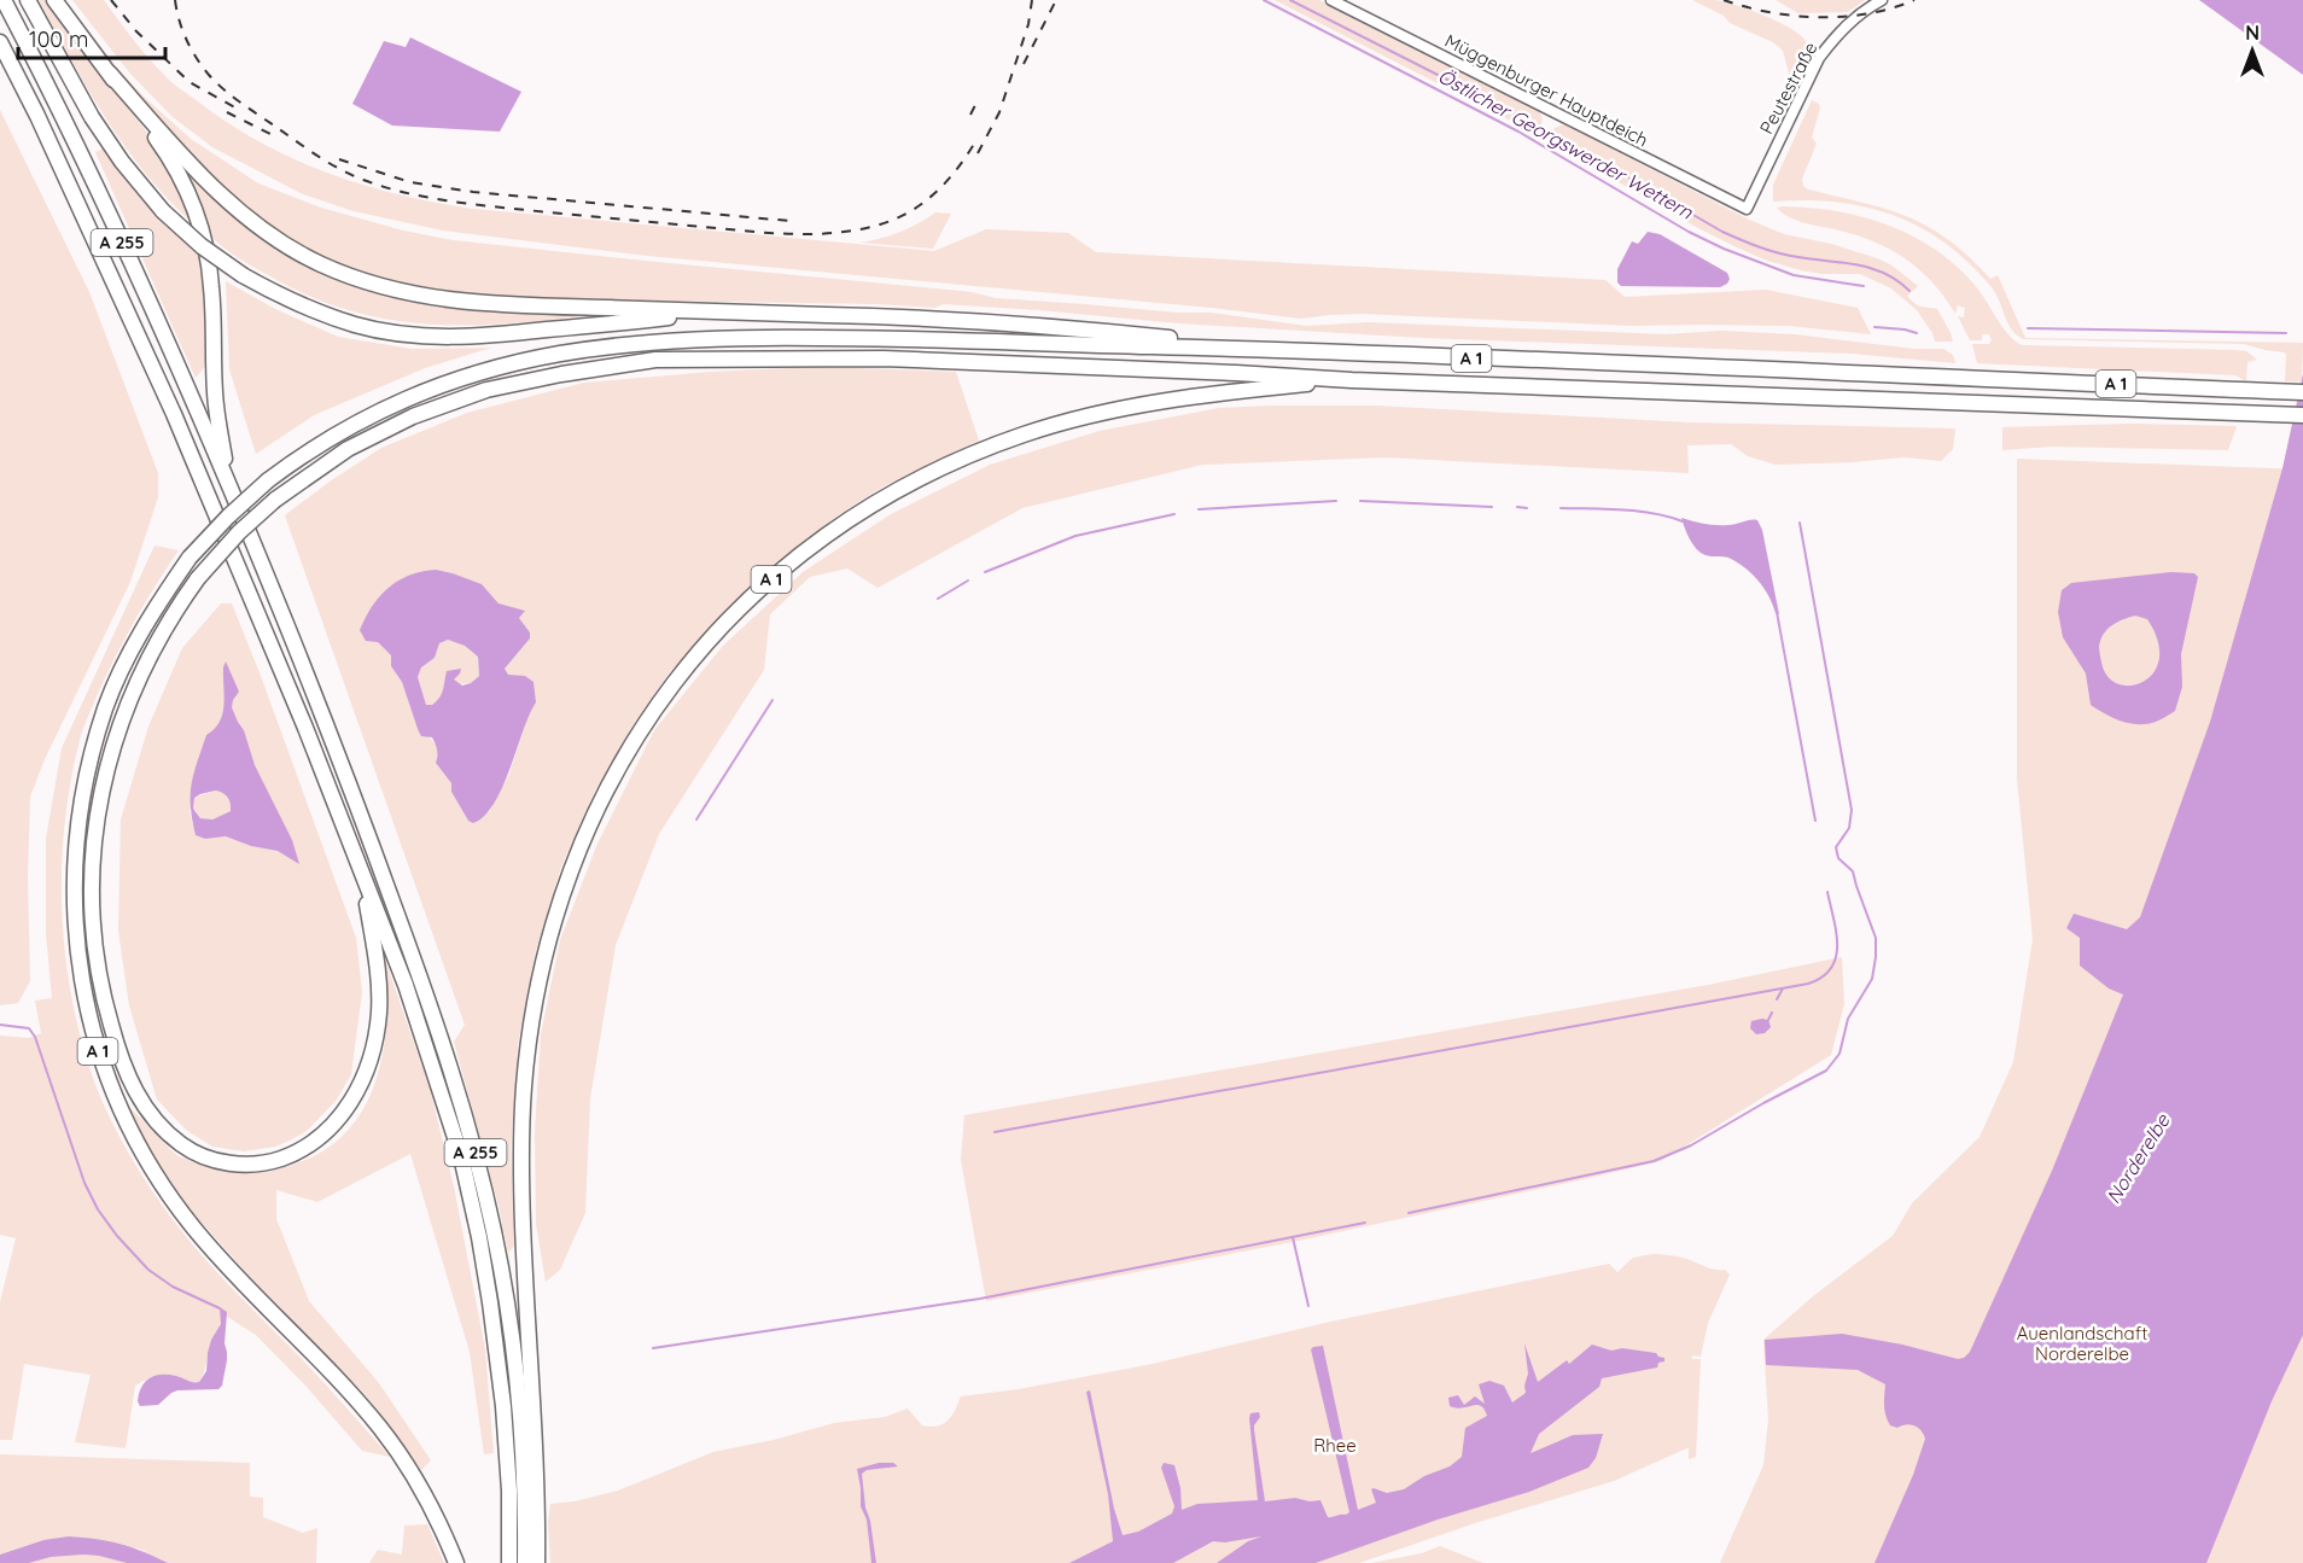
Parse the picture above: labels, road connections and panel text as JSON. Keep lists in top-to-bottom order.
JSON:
{
  "streets": {
    "highway": ["A 255", "A 1"],
    "street": ["Peutestraße", "Müggenburger Hauptdeich"]
  },
  "crossings": [
    ["Peutestraße", "Müggenburger Hauptdeich"],
    ["A 255", "A 1"]
  ],
  "water": ["Östlicher Georgswerder Wettern", "Norderelbe"],
  "parks": ["Auenlandschaft Norderelbe", "Rhee"],
  "scale_bar": "100 m",
  "north": "top"
}
